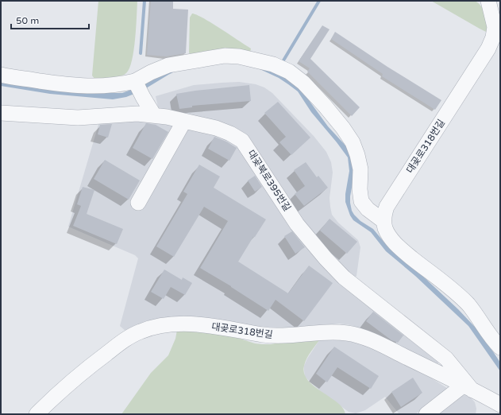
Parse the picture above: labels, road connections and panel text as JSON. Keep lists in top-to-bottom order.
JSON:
{
  "streets": {
    "street": ["대곶로318번길", "대곶북로395번길"]
  },
  "crossings": [
    ["대곶로318번길", "대곶북로395번길"]
  ],
  "scale_bar": "50 m"
}
